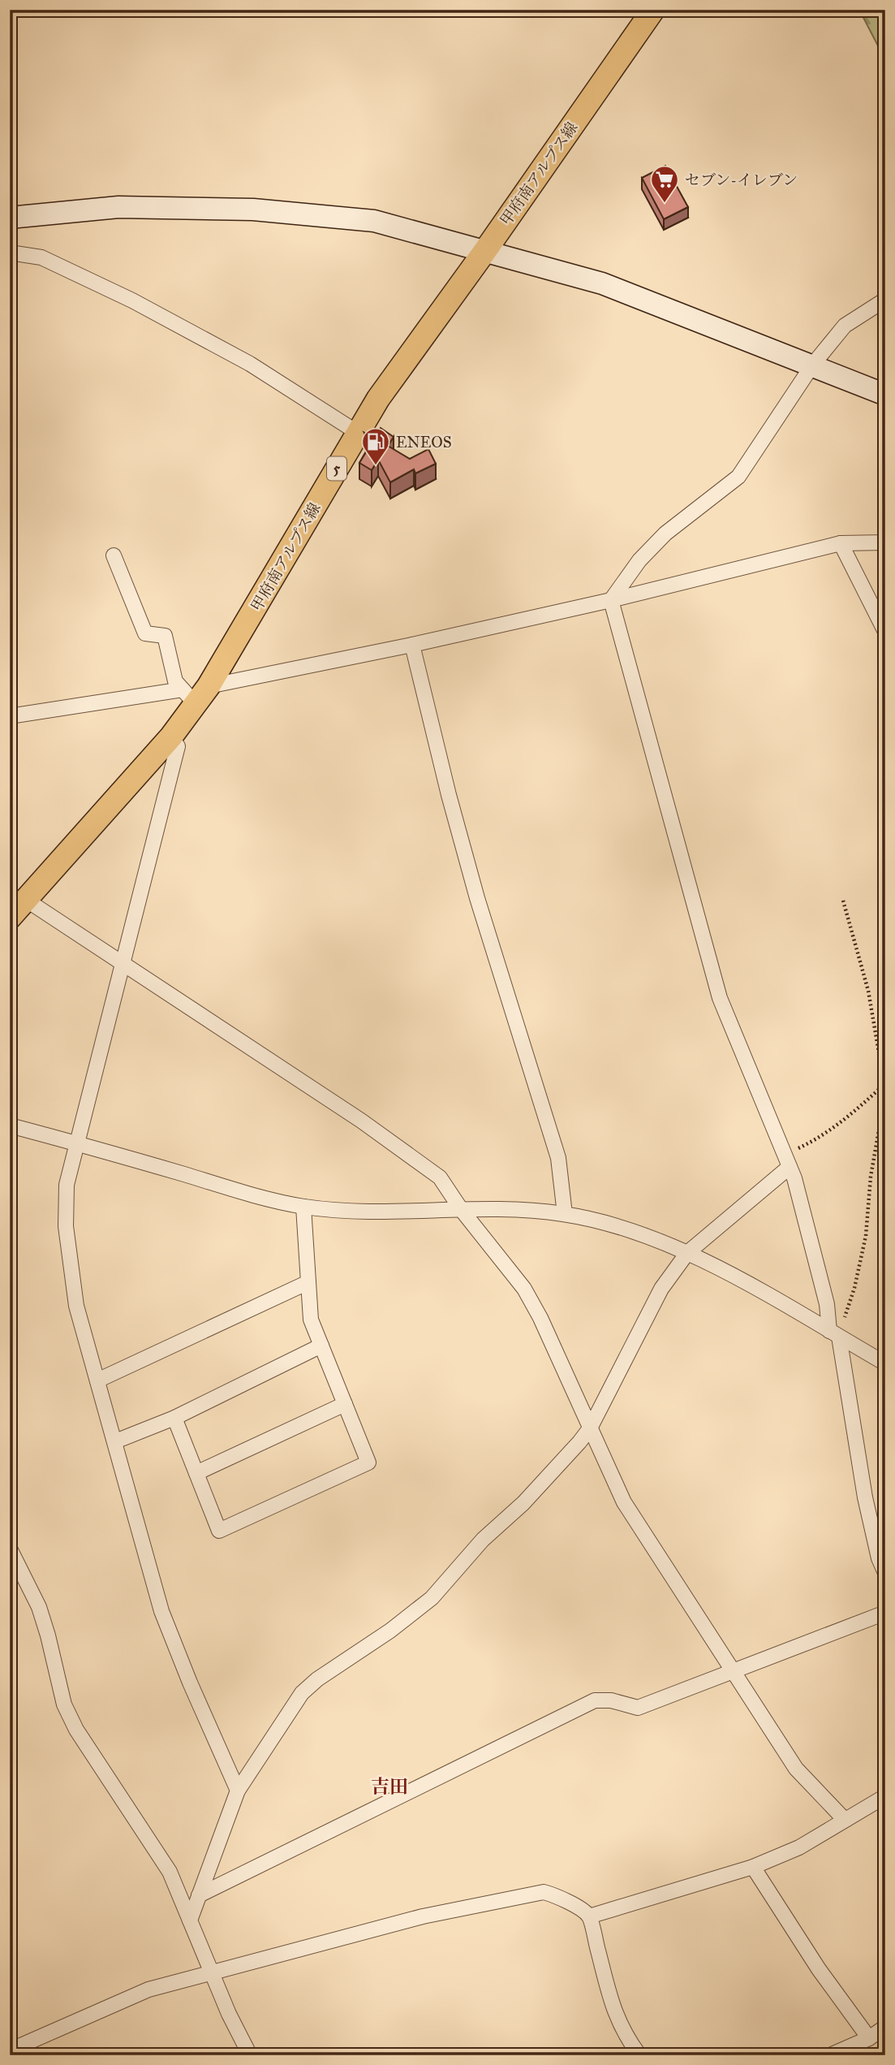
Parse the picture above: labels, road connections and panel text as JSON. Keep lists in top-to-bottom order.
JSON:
{
  "streets": {
    "main road": ["甲府南アルプス線", "5"]
  },
  "districts": ["吉田"],
  "places": {
    "supermarket": ["セブン-イレブン"],
    "fuel station": ["ENEOS"]
  }
}
